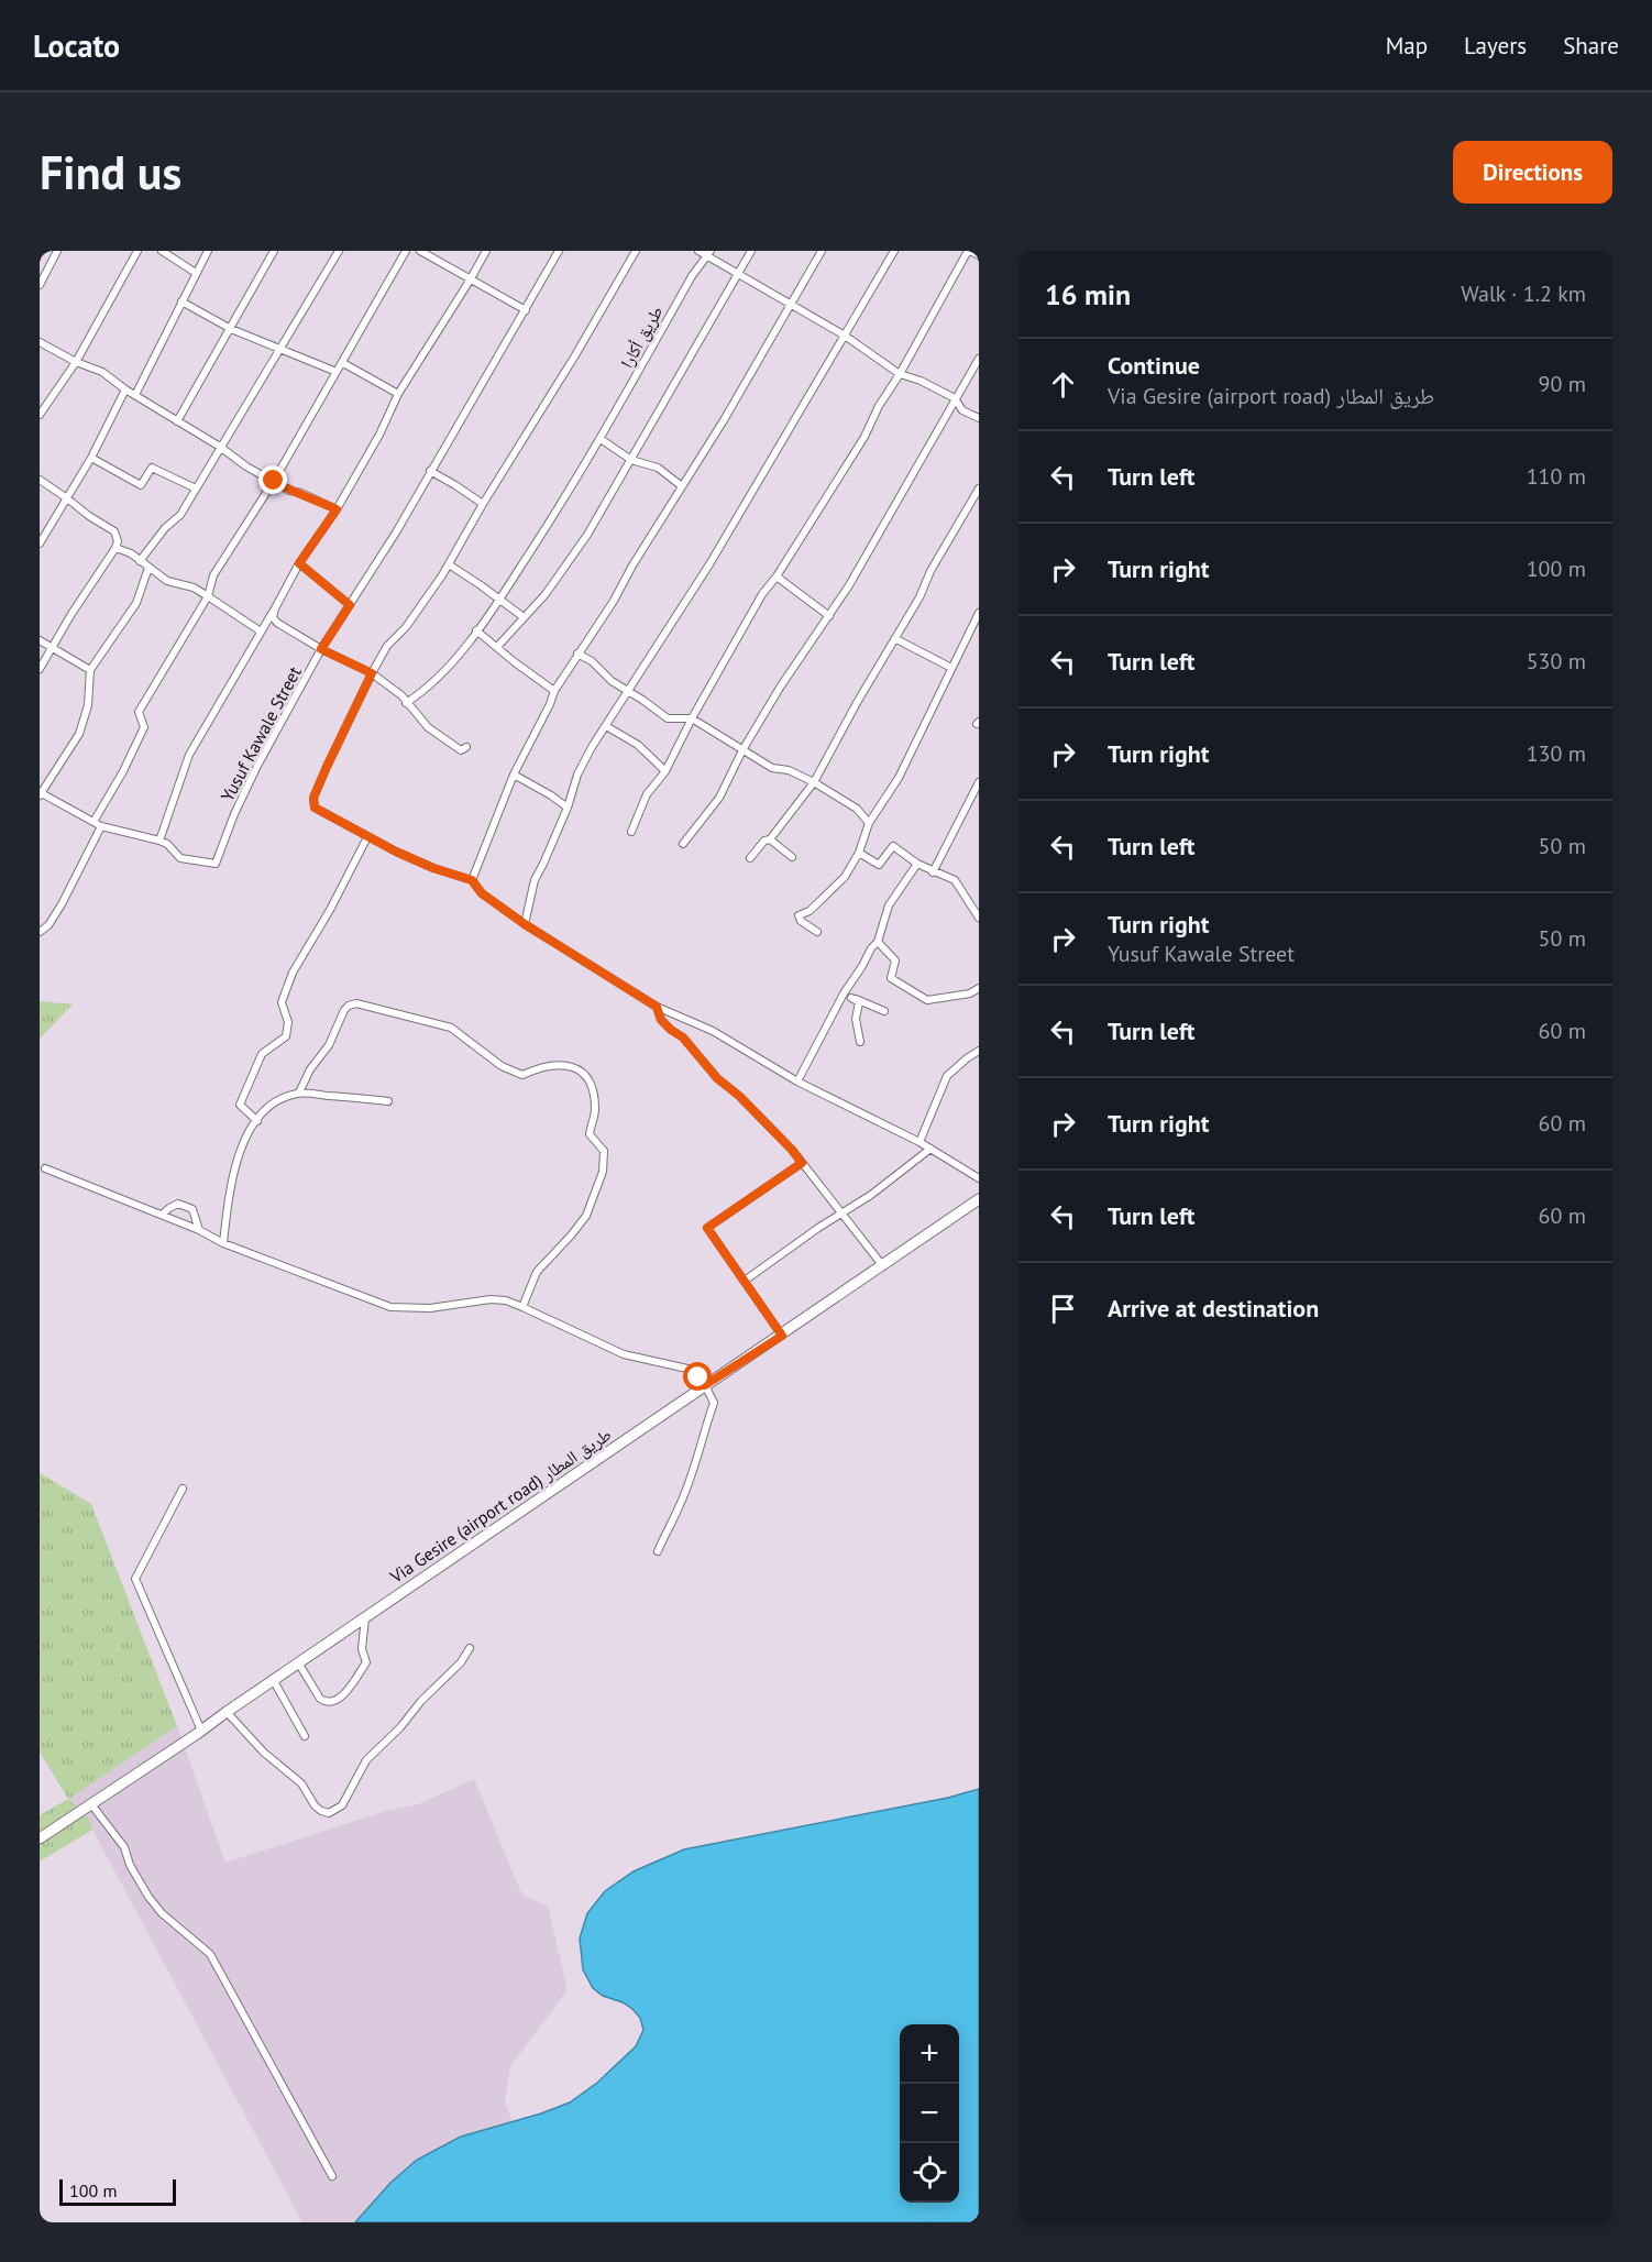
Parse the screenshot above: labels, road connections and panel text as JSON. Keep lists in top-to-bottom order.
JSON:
{
  "streets": {
    "main road": ["Via Gesire (airport road) طريق المطار"],
    "street": ["طريق أكارا", "Yusuf Kawale Street"]
  },
  "scale_bar": "100 m",
  "page": {
    "header": "Locato",
    "nav": ["Map", "Layers", "Share"],
    "buttons": "Directions",
    "title": "Find us",
    "heading": ["16 min", "Walk · 1.2 km"],
    "list": [
      ["Continue", "Via Gesire (airport road) طريق المطار", "90 m"],
      ["Turn left", "110 m"],
      ["Turn right", "100 m"],
      ["Turn left", "530 m"],
      ["Turn right", "130 m"],
      ["Turn left", "50 m"],
      ["Turn right", "Yusuf Kawale Street", "50 m"],
      ["Turn left", "60 m"],
      ["Turn right", "60 m"],
      ["Turn left", "60 m"],
      "Arrive at destination"
    ],
    "map_buttons": ["+", "−"],
    "scale": "100 m"
  }
}
